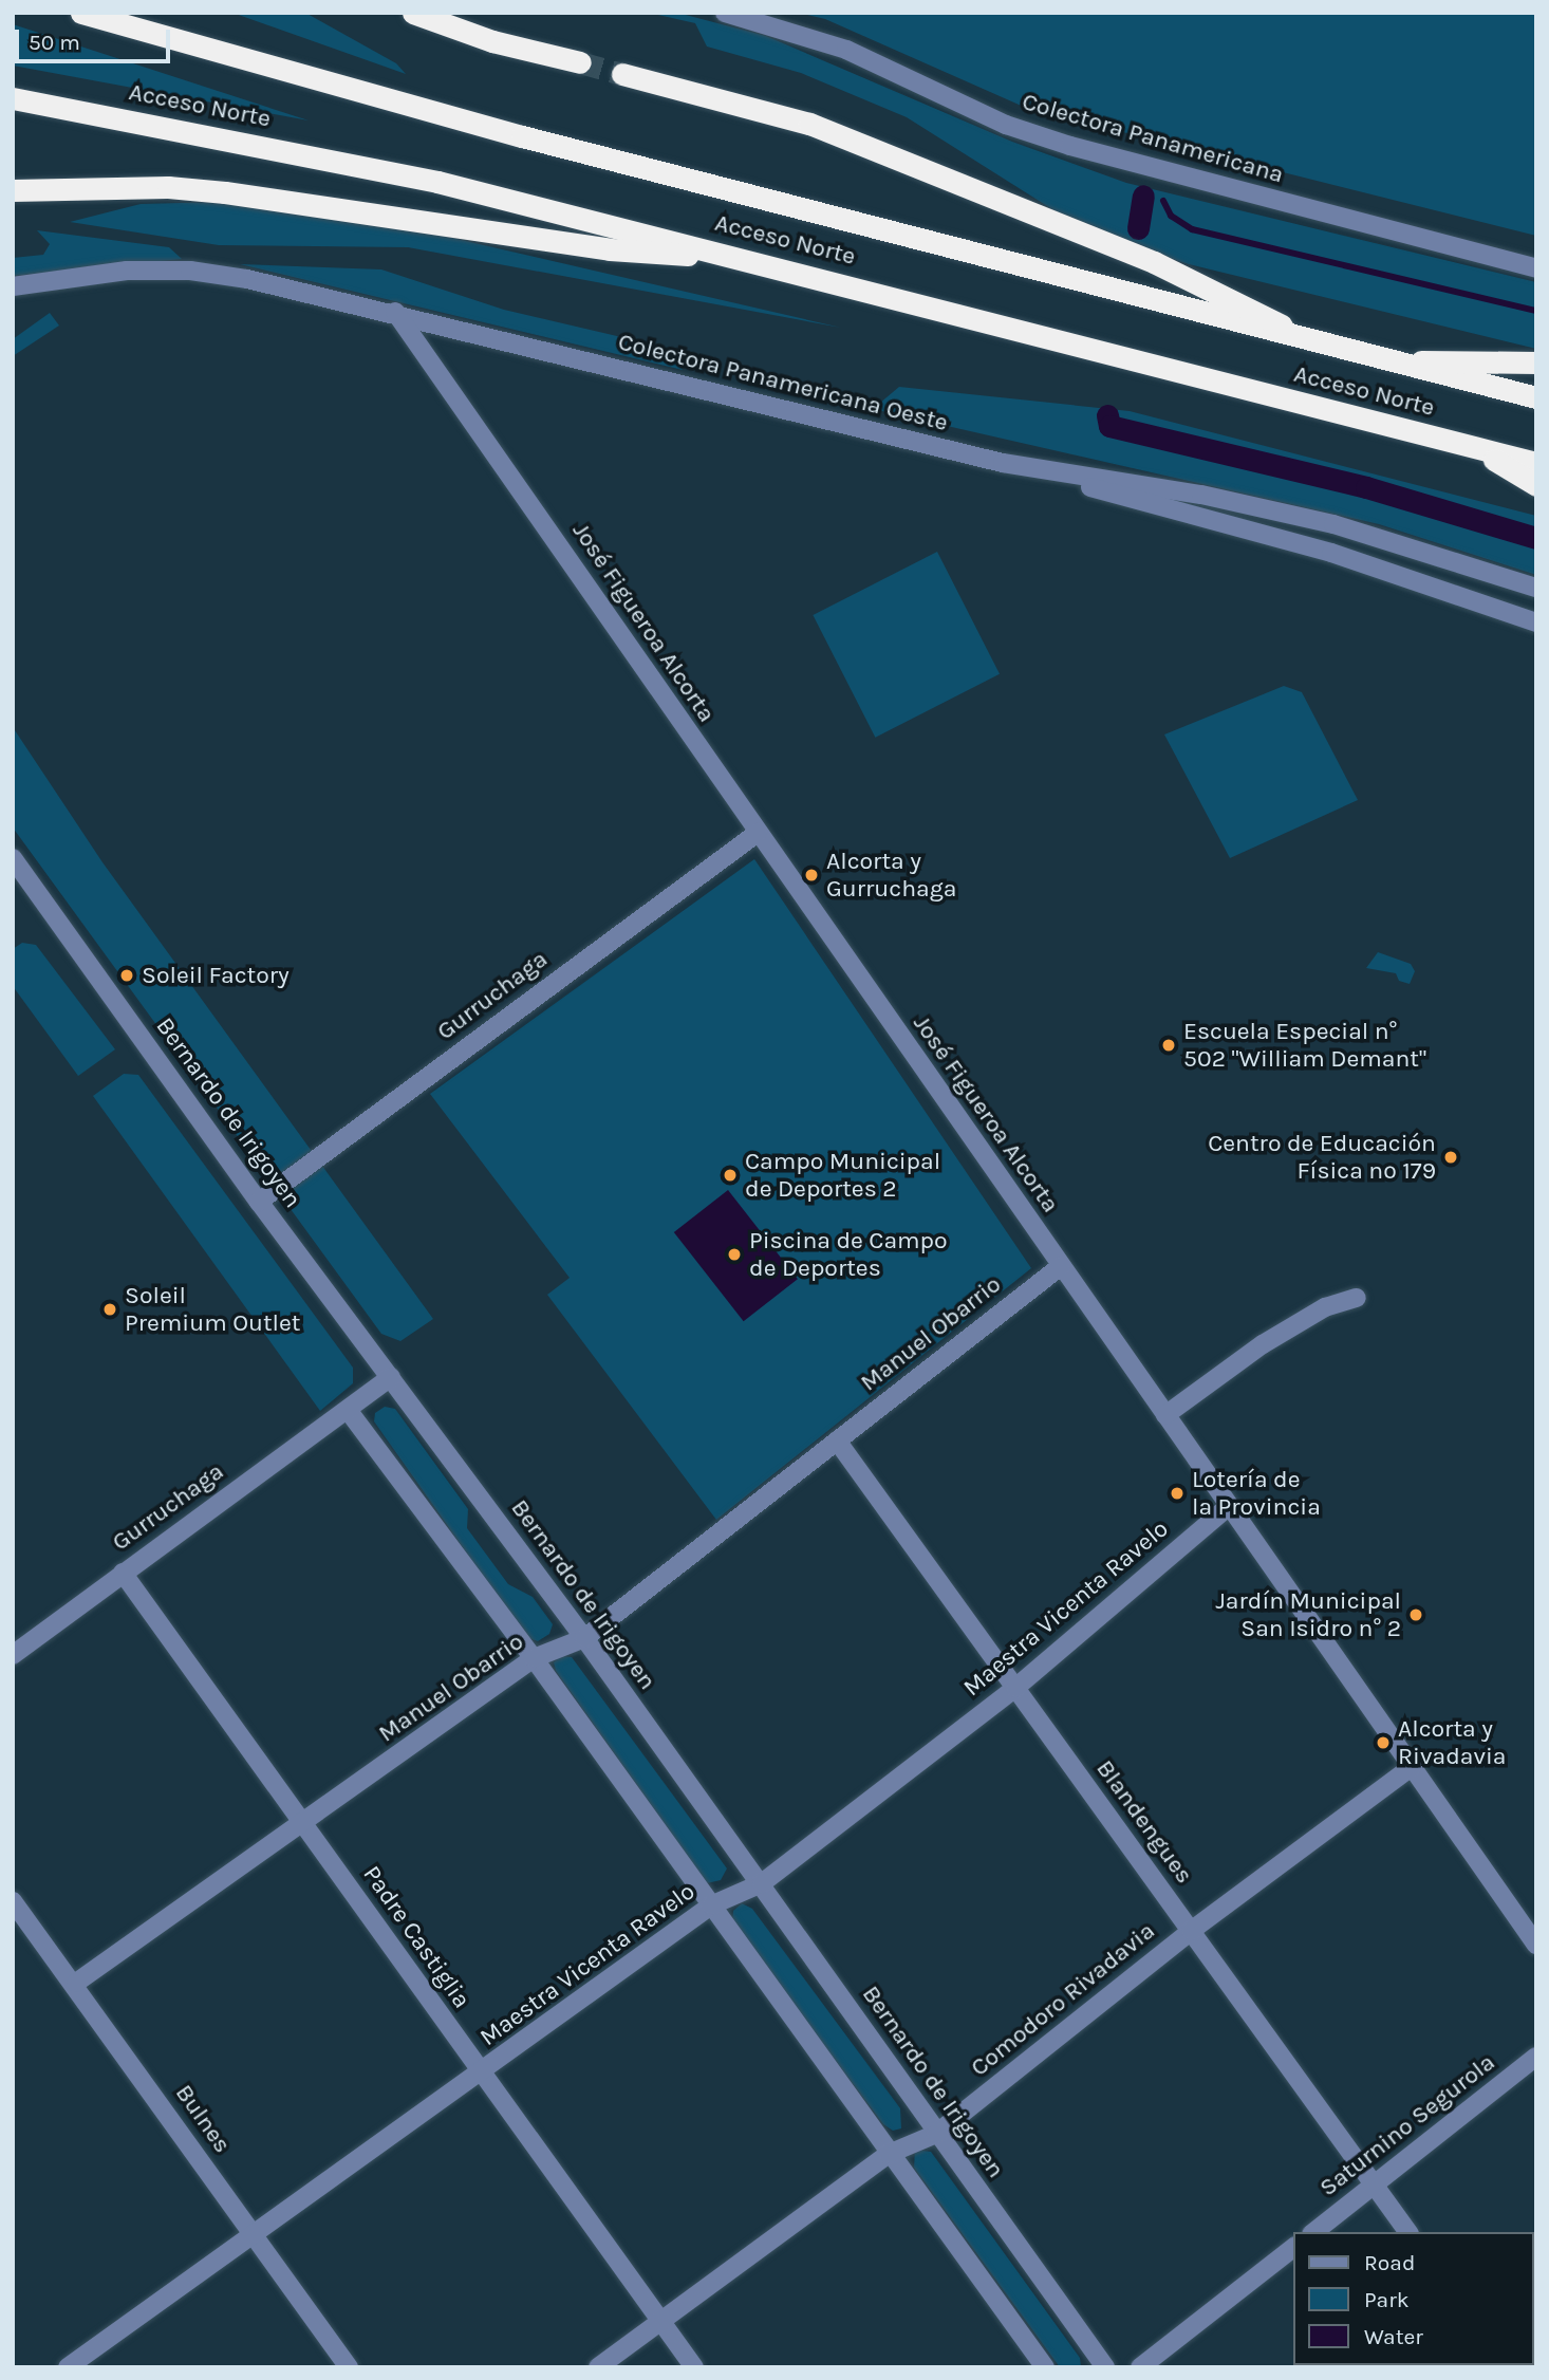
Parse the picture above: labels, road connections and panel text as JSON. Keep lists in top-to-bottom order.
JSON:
{
  "streets": {
    "highway": ["Acceso Norte"],
    "street": [
      "Colectora Panamericana",
      "Colectora Panamericana Oeste",
      "José Figueroa Alcorta",
      "Gurruchaga",
      "Bernardo de Irigoyen",
      "Manuel Obarrio",
      "Maestra Vicenta Ravelo",
      "Blandengues",
      "Padre Castiglia",
      "Comodoro Rivadavia",
      "Bulnes",
      "Saturnino Segurola"
    ]
  },
  "crossings": [
    ["Colectora Panamericana Oeste", "José Figueroa Alcorta"],
    ["José Figueroa Alcorta", "Gurruchaga"],
    ["José Figueroa Alcorta", "Manuel Obarrio"],
    ["José Figueroa Alcorta", "Maestra Vicenta Ravelo"],
    ["José Figueroa Alcorta", "Comodoro Rivadavia"],
    ["Gurruchaga", "Bernardo de Irigoyen"],
    ["Gurruchaga", "Padre Castiglia"],
    ["Bernardo de Irigoyen", "Manuel Obarrio"],
    ["Bernardo de Irigoyen", "Maestra Vicenta Ravelo"],
    ["Bernardo de Irigoyen", "Comodoro Rivadavia"],
    ["Manuel Obarrio", "Blandengues"],
    ["Manuel Obarrio", "Padre Castiglia"],
    ["Manuel Obarrio", "Bulnes"],
    ["Maestra Vicenta Ravelo", "Blandengues"],
    ["Maestra Vicenta Ravelo", "Padre Castiglia"],
    ["Maestra Vicenta Ravelo", "Bulnes"],
    ["Blandengues", "Comodoro Rivadavia"],
    ["Blandengues", "Saturnino Segurola"],
    ["Padre Castiglia", "Comodoro Rivadavia"]
  ],
  "places": [
    "Alcorta y Gurruchaga",
    "Soleil Factory",
    "Escuela Especial n° 502 \"William Demant\"",
    "Centro de Educación Física nº 179",
    "Campo Municipal de Deportes 2",
    "Piscina de Campo de Deportes",
    "Soleil Premium Outlet",
    "Lotería de la Provincia",
    "Jardín Municipal San Isidro n° 2",
    "Alcorta y Rivadavia"
  ],
  "legend": ["Road", "Park", "Water"],
  "scale_bar": "50 m"
}
